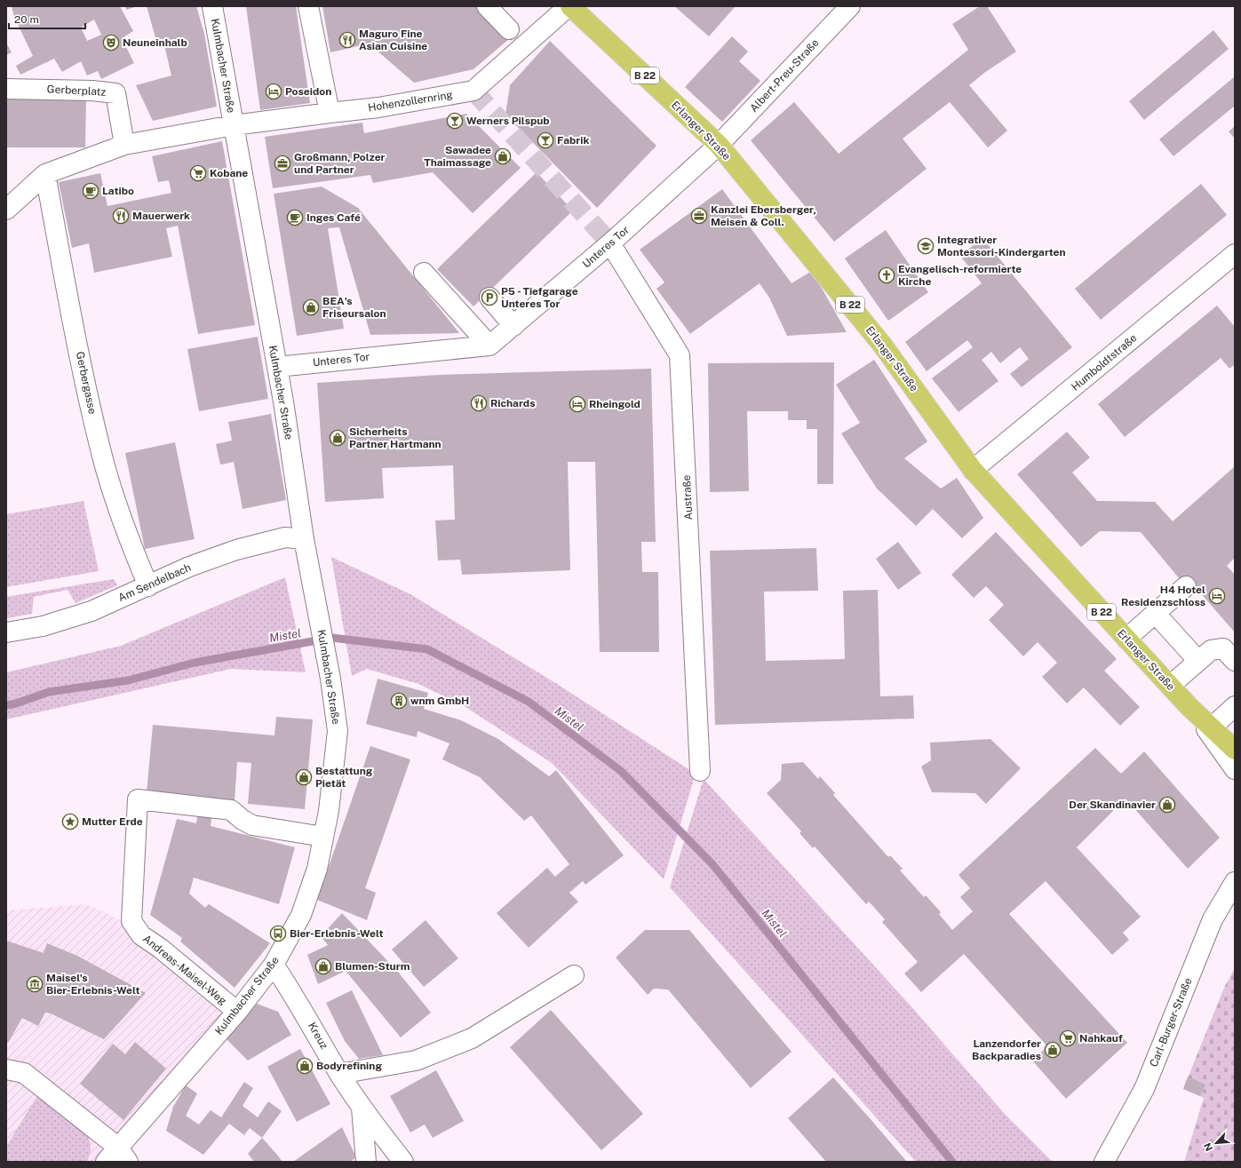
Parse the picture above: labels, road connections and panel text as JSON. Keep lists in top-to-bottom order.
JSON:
{
  "streets": {
    "main road": ["B 22", "Erlanger Straße"],
    "street": [
      "Kulmbacher Straße",
      "Albert-Preu-Straße",
      "Gerberplatz",
      "Hohenzollernring",
      "Unteres Tor",
      "Humboldtstraße",
      "Gerbergasse",
      "Austraße",
      "Am Sendelbach",
      "Andreas-Maisel-Weg",
      "Carl-Burger-Straße",
      "Kreuz"
    ]
  },
  "crossings": [
    ["Kulmbacher Straße", "Hohenzollernring"],
    ["Kulmbacher Straße", "Unteres Tor"],
    ["Kulmbacher Straße", "Am Sendelbach"],
    ["Kulmbacher Straße", "Andreas-Maisel-Weg"],
    ["Kulmbacher Straße", "Kreuz"],
    ["Albert-Preu-Straße", "Erlanger Straße"],
    ["Albert-Preu-Straße", "Unteres Tor"],
    ["Hohenzollernring", "Erlanger Straße"],
    ["Erlanger Straße", "Unteres Tor"],
    ["Erlanger Straße", "Humboldtstraße"],
    ["Unteres Tor", "Austraße"],
    ["Gerbergasse", "Am Sendelbach"]
  ],
  "water": ["Mistel"],
  "places": {
    "restaurant": ["Maguro Fine Asian Cuisine", "Mauerwerk", "Richards"],
    "theatre": ["Neuneinhalb"],
    "hotel": ["Poseidon", "Rheingold", "H4 Hotel Residenzschloss"],
    "bar": ["Werners Pilspub", "Fabrik"],
    "shop": [
      "Sawadee Thaimassage",
      "BEA's Friseursalon",
      "Sicherheits Partner Hartmann",
      "Bestattung Pietät",
      "Der Skandinavier",
      "Blumen-Sturm",
      "Lanzendorfer Backparadies",
      "Bodyrefining"
    ],
    "office": ["Großmann, Polzer und Partner", "Kanzlei Ebersberger, Meisen & Coll."],
    "supermarket": ["Kobane", "Nahkauf"],
    "cafe": ["Latibo", "Inges Café"],
    "school or university": ["Integrativer Montessori-Kindergarten"],
    "church": ["Evangelisch-reformierte Kirche"],
    "parking": ["P5 - Tiefgarage Unteres Tor"],
    "building": ["wnm GmbH"],
    "place": ["Mutter Erde"],
    "bus stop": ["Bier-Erlebnis-Welt"],
    "museum": ["Maisel's Bier-Erlebnis-Welt"]
  },
  "scale_bar": "20 m",
  "north": "bottom left"
}
